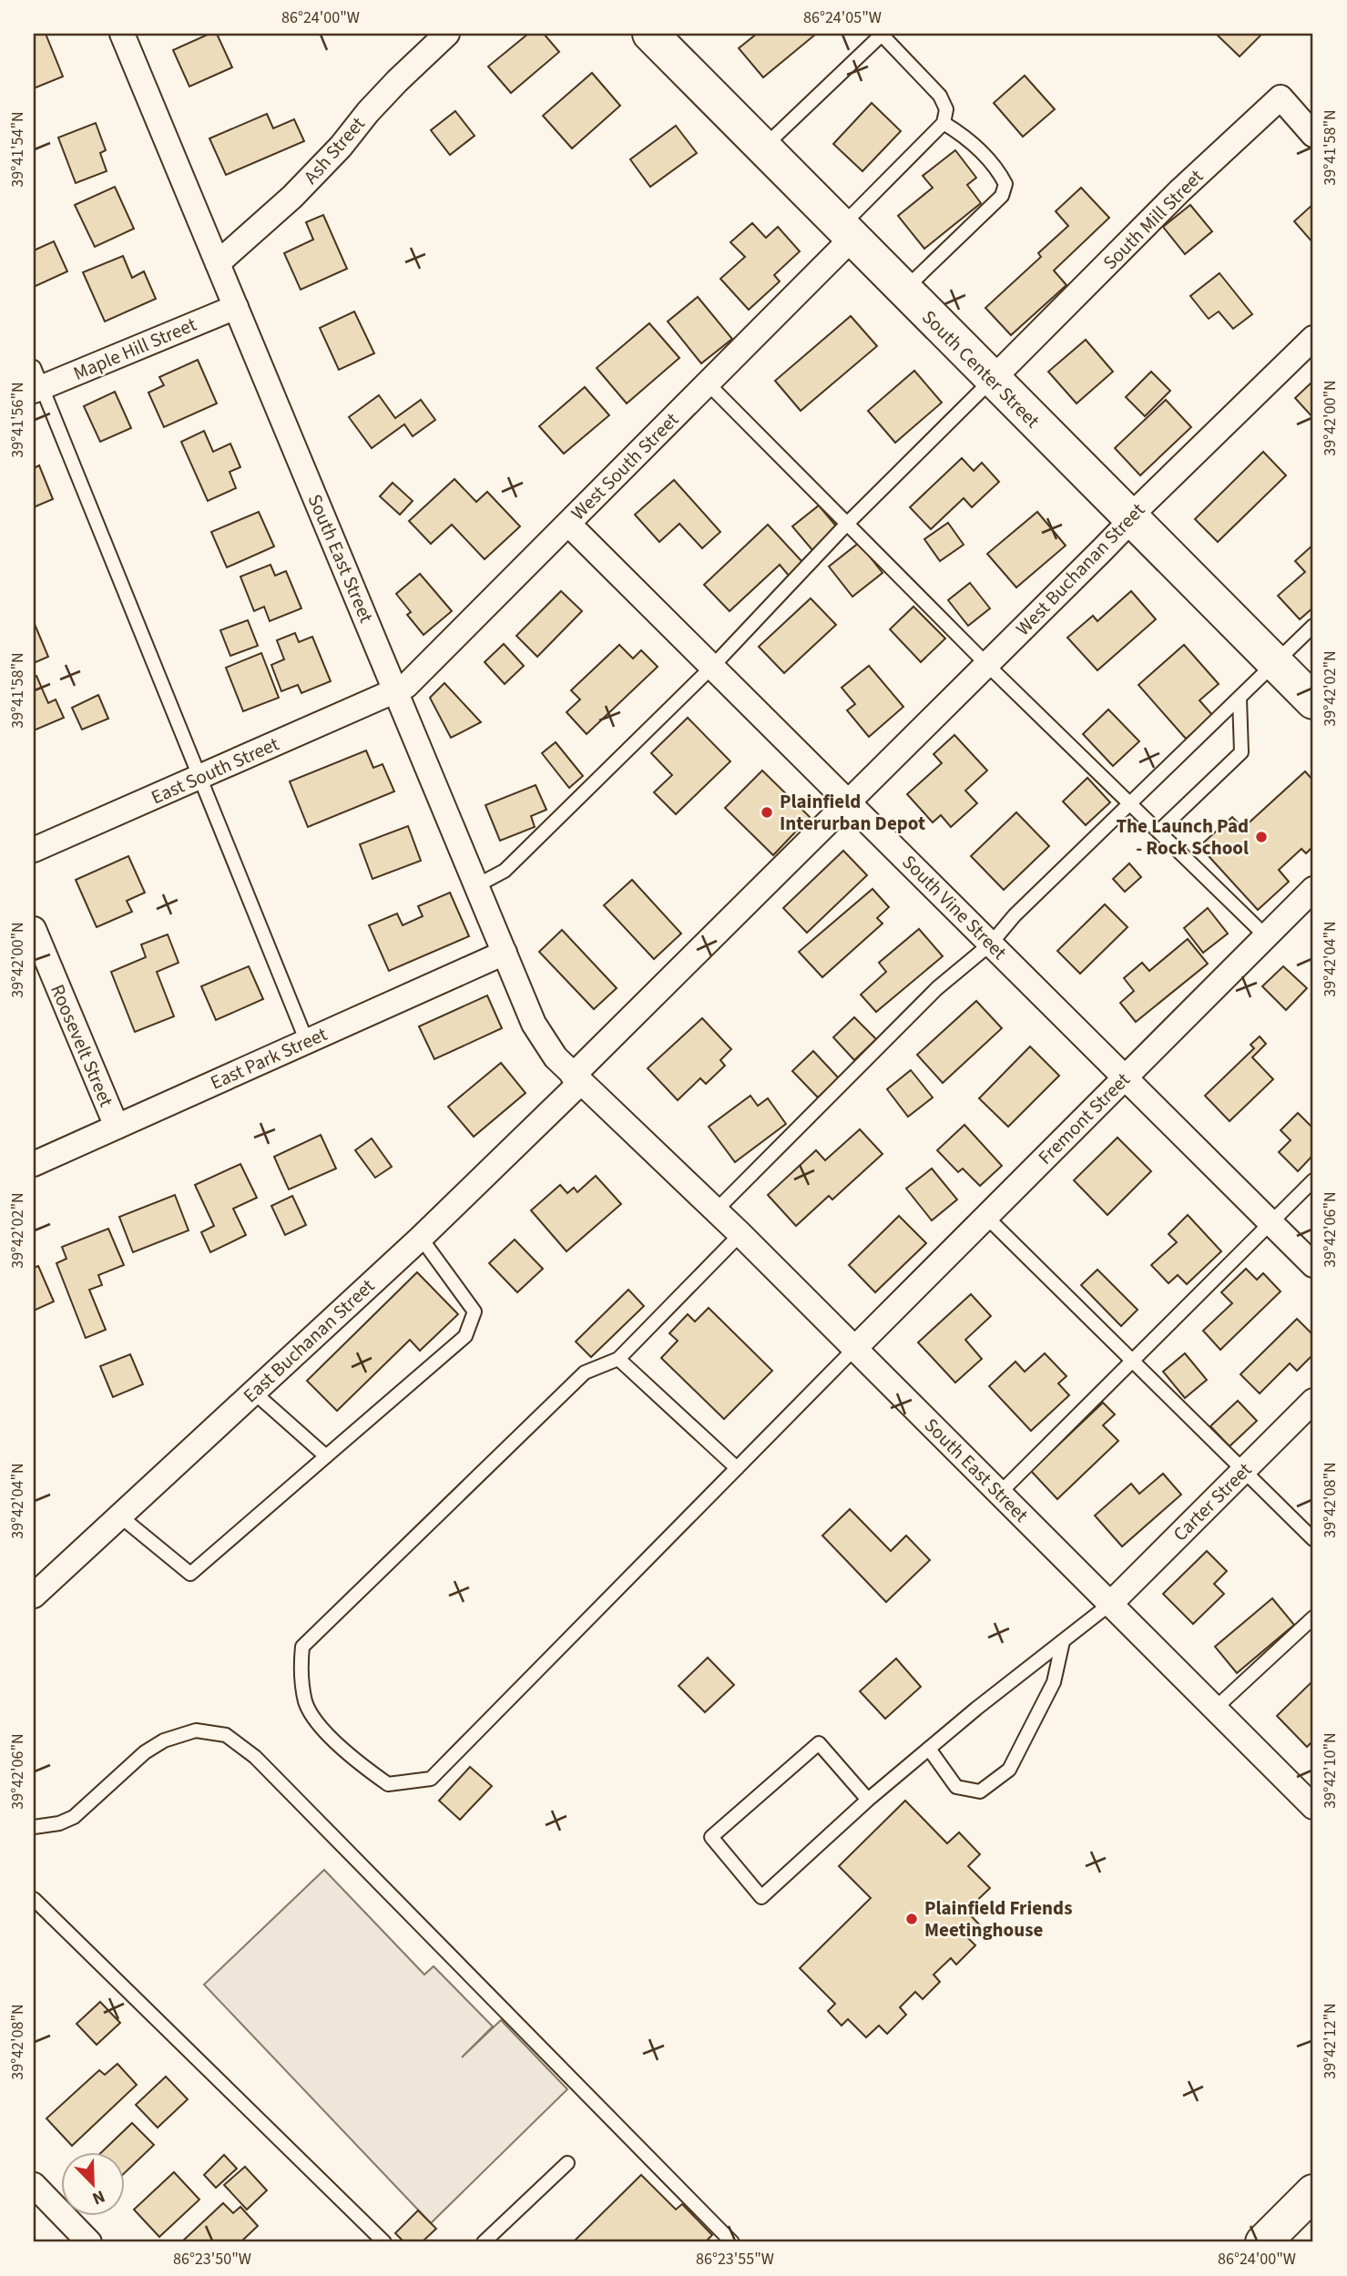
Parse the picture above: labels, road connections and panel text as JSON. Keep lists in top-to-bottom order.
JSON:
{
  "streets": {
    "main road": ["South Center Street"],
    "street": [
      "Ash Street",
      "South Mill Street",
      "Maple Hill Street",
      "West South Street",
      "South East Street",
      "West Buchanan Street",
      "East South Street",
      "South Vine Street",
      "Roosevelt Street",
      "East Park Street",
      "Fremont Street",
      "East Buchanan Street",
      "Carter Street"
    ]
  },
  "crossings": [
    ["Ash Street", "South East Street"],
    ["South Mill Street", "South Center Street"],
    ["Maple Hill Street", "South East Street"],
    ["South Center Street", "West South Street"],
    ["South Center Street", "West Buchanan Street"],
    ["West South Street", "South East Street"],
    ["West South Street", "East South Street"],
    ["West South Street", "South Vine Street"],
    ["South East Street", "East South Street"],
    ["South East Street", "East Park Street"],
    ["South East Street", "Fremont Street"],
    ["South East Street", "East Buchanan Street"],
    ["South East Street", "Carter Street"],
    ["West Buchanan Street", "South Vine Street"],
    ["West Buchanan Street", "East Buchanan Street"],
    ["South Vine Street", "Fremont Street"],
    ["South Vine Street", "East Buchanan Street"],
    ["Roosevelt Street", "East Park Street"]
  ],
  "places": ["Plainfield Interurban Depot", "The Launch Pad - Rock School", "Plainfield Friends Meetinghouse"],
  "north": "bottom right",
  "coordinates": [
    "86°24'00\"W",
    "86°24'05\"W",
    "39°41'58\"N",
    "39°41'54\"N",
    "39°42'00\"N",
    "39°41'56\"N",
    "39°42'02\"N",
    "39°42'04\"N",
    "39°42'06\"N",
    "39°42'08\"N",
    "39°42'10\"N",
    "39°42'12\"N",
    "86°23'50\"W",
    "86°23'55\"W"
  ]
}
